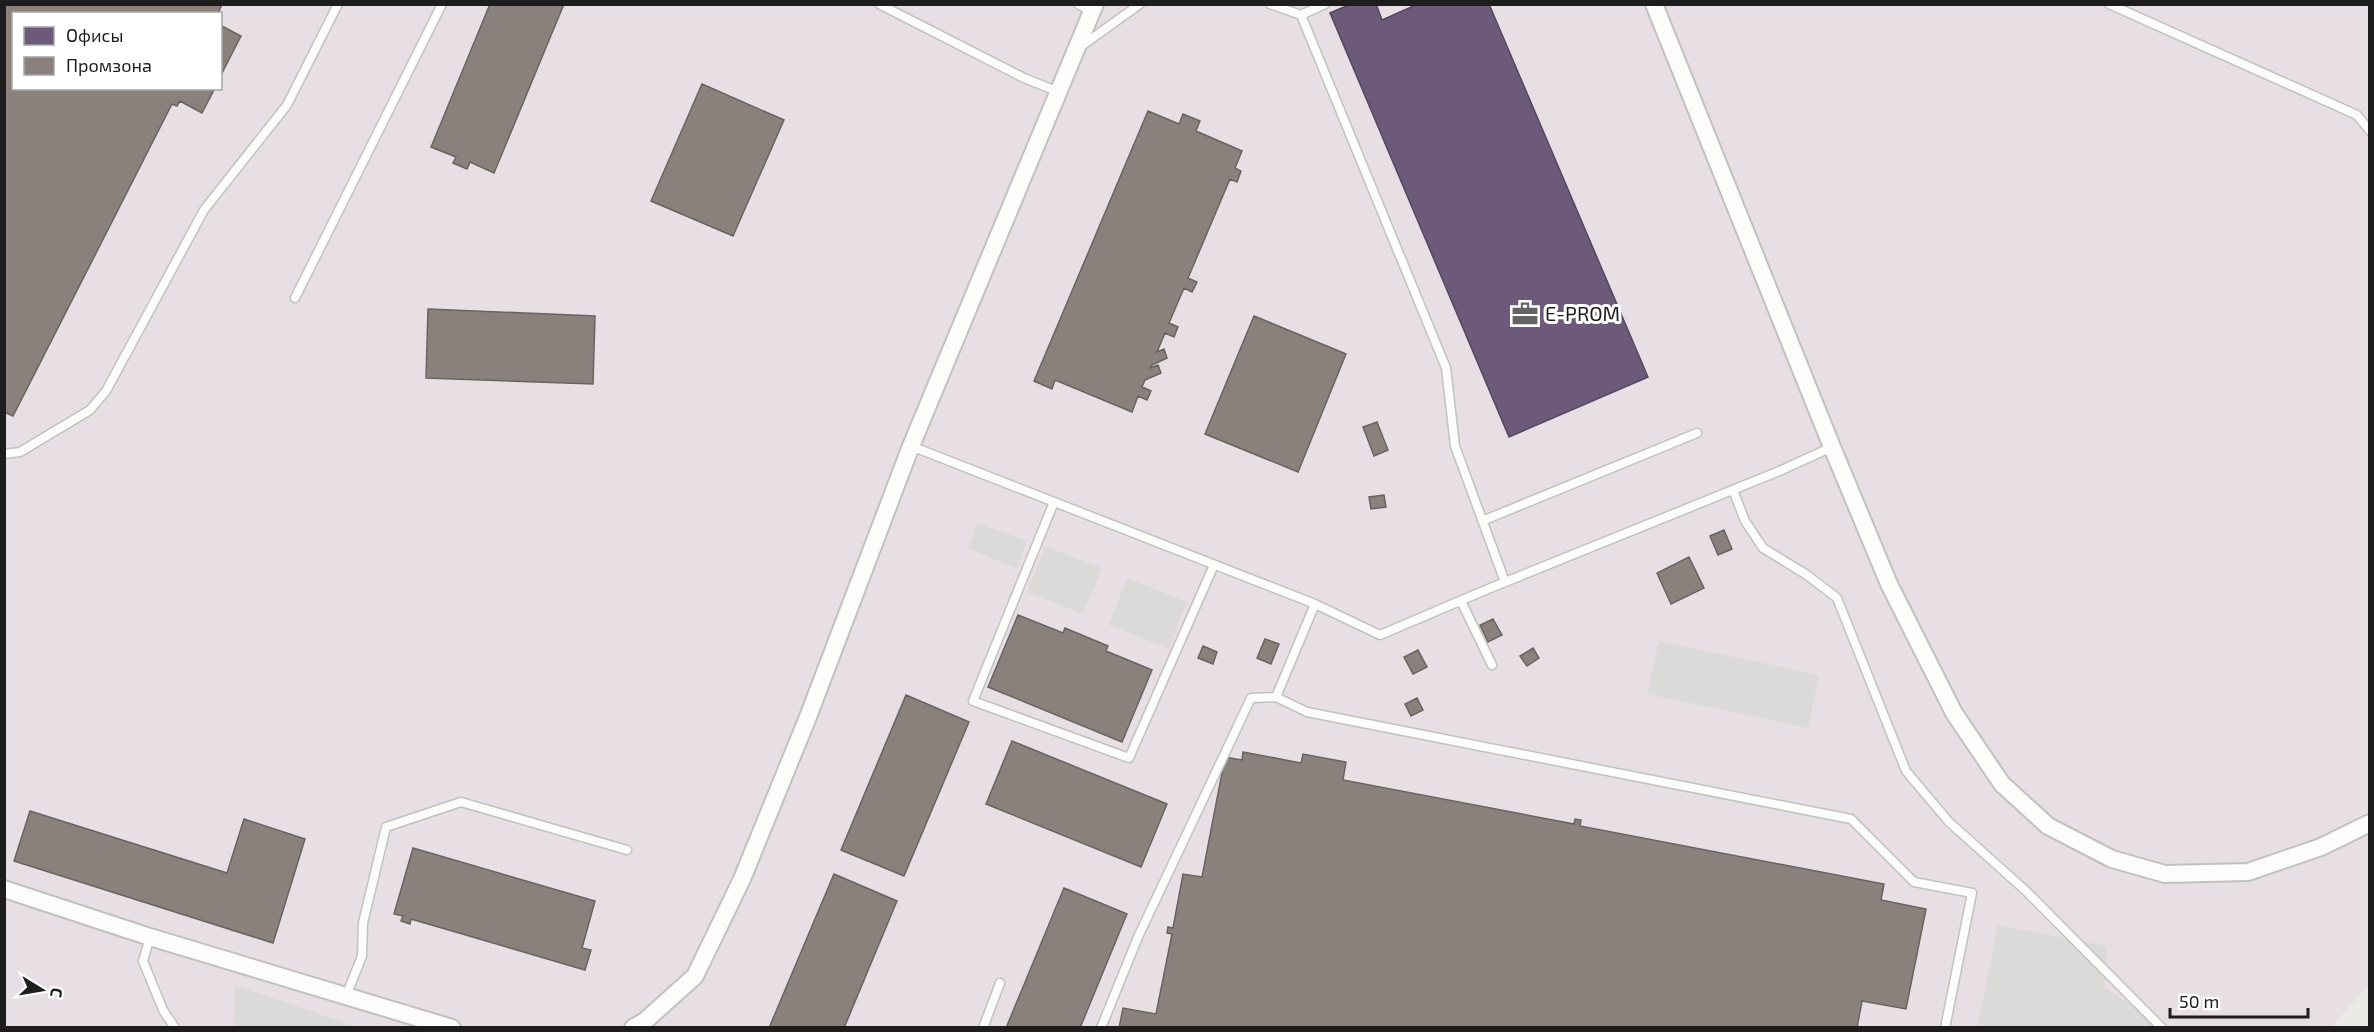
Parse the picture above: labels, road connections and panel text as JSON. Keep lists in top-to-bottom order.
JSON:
{
  "places": {
    "office": ["E-PROM"]
  },
  "legend": ["Офисы", "Промзона"],
  "scale_bar": "50 m",
  "north": "right"
}
